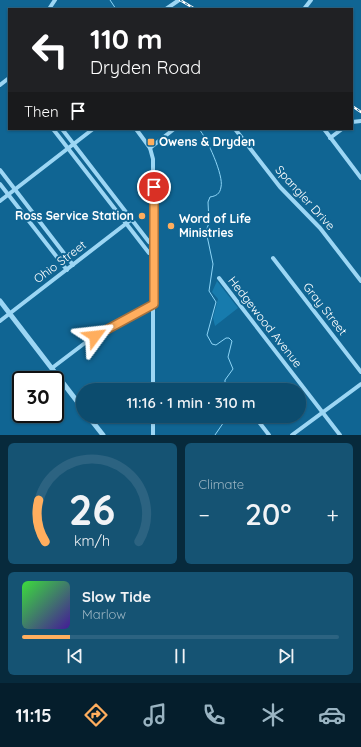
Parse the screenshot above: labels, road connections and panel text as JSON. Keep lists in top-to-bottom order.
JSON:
{
  "streets": {
    "street": [
      "Spangler Drive",
      "Ohio Street",
      "Gray Street",
      "Hedgewood Avenue"
    ]
  },
  "places": {
    "transit": ["Owens & Dryden"],
    "other": ["Ross Service Station", "Word of Life Ministries"]
  },
  "page": {
    "turn": ["110 m", "Dryden Road"],
    "then": "Then",
    "limit": "30",
    "trip": "11:16 · 1 min · 310 m",
    "tile": "Climate",
    "heat": ["−", "20°", "+"],
    "song": ["Slow Tide", "Marlow"],
    "tabs": "11:15",
    "gauge": ["26", "km/h"]
  }
}
